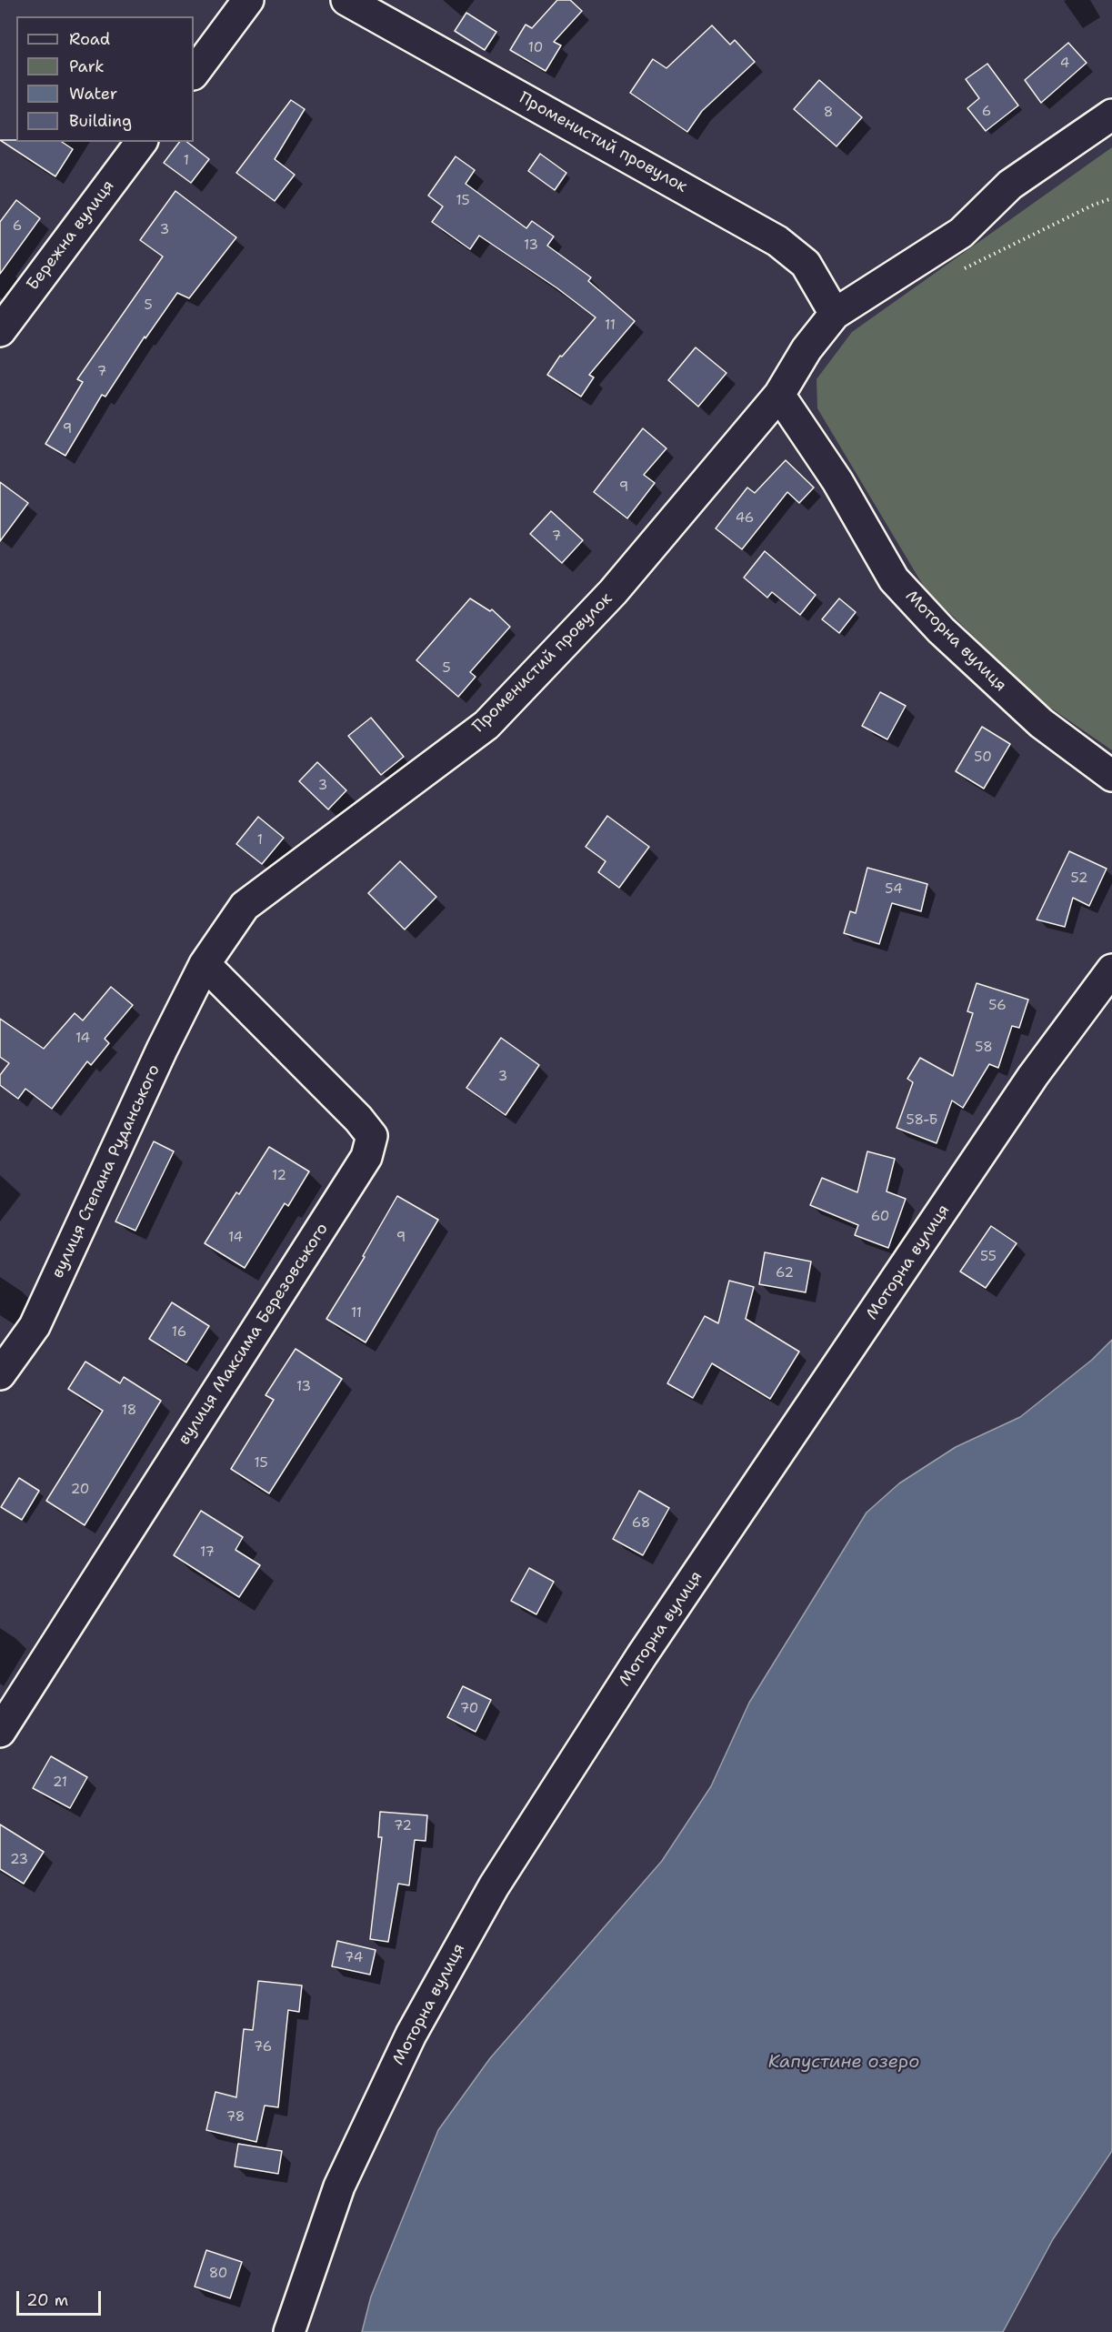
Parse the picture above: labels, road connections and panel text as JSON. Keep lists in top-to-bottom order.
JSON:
{
  "streets": {
    "street": [
      "Променистий провулок",
      "Бережна вулиця",
      "Моторна вулиця",
      "вулиця Степана Руданського",
      "вулиця Максима Березовського"
    ]
  },
  "crossings": [
    ["Променистий провулок", "Моторна вулиця"],
    ["Променистий провулок", "вулиця Степана Руданського"],
    ["Променистий провулок", "вулиця Максима Березовського"],
    ["вулиця Степана Руданського", "вулиця Максима Березовського"]
  ],
  "water": ["Капустине озеро"],
  "house_numbers": [
    "10",
    "4",
    "6",
    "8",
    "1",
    "15",
    "6",
    "3",
    "13",
    "5",
    "11",
    "7",
    "9",
    "9",
    "46",
    "7",
    "5",
    "50",
    "3",
    "1",
    "52",
    "54",
    "56",
    "14",
    "58",
    "3",
    "58-Б",
    "12",
    "60",
    "14",
    "9",
    "55",
    "62",
    "11",
    "16",
    "13",
    "18",
    "15",
    "20",
    "68",
    "17",
    "70",
    "21",
    "72",
    "23",
    "74",
    "76",
    "78",
    "80"
  ],
  "legend": [
    "Road",
    "Park",
    "Water",
    "Building"
  ],
  "scale_bar": "20 m"
}
